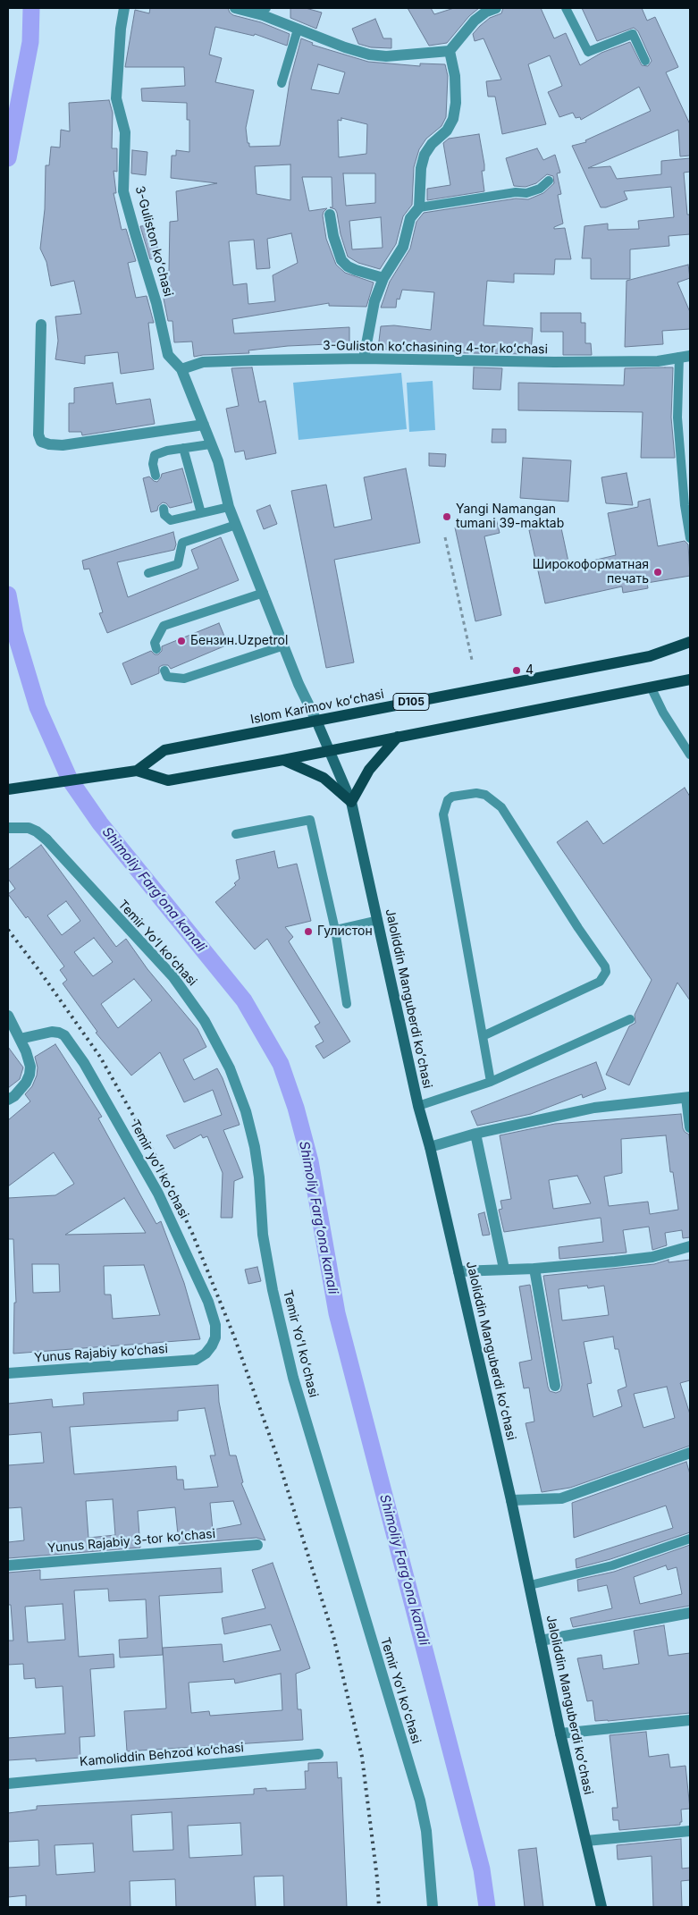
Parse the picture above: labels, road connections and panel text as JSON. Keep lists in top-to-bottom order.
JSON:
{
  "streets": {
    "main road": ["D105", "Islom Karimov koʻchasi", "Jaloliddin Manguberdi koʻchasi"],
    "street": [
      "3-Guliston koʻchasi",
      "3-Guliston koʻchasining 4-tor koʻchasi",
      "Temir Yoʻl koʻchasi",
      "Temir yoʻl koʻchasi",
      "Yunus Rajabiy ko‘chasi",
      "Yunus Rajabiy 3-tor koʻchasi",
      "Kamoliddin Behzod ko‘chasi"
    ]
  },
  "crossings": [
    ["3-Guliston koʻchasi", "3-Guliston koʻchasining 4-tor koʻchasi"],
    ["3-Guliston koʻchasi", "Islom Karimov koʻchasi"],
    ["3-Guliston koʻchasi", "Jaloliddin Manguberdi koʻchasi"],
    ["Islom Karimov koʻchasi", "Jaloliddin Manguberdi koʻchasi"],
    ["Temir yoʻl koʻchasi", "Yunus Rajabiy ko‘chasi"]
  ],
  "water": ["Shimoliy Fargʻona kanali"],
  "places": [
    "Yangi Namangan tumani 39-maktab",
    "Широкоформатная печать",
    "Бензин.Uzpetrol",
    "4",
    "Гулистон"
  ]
}
